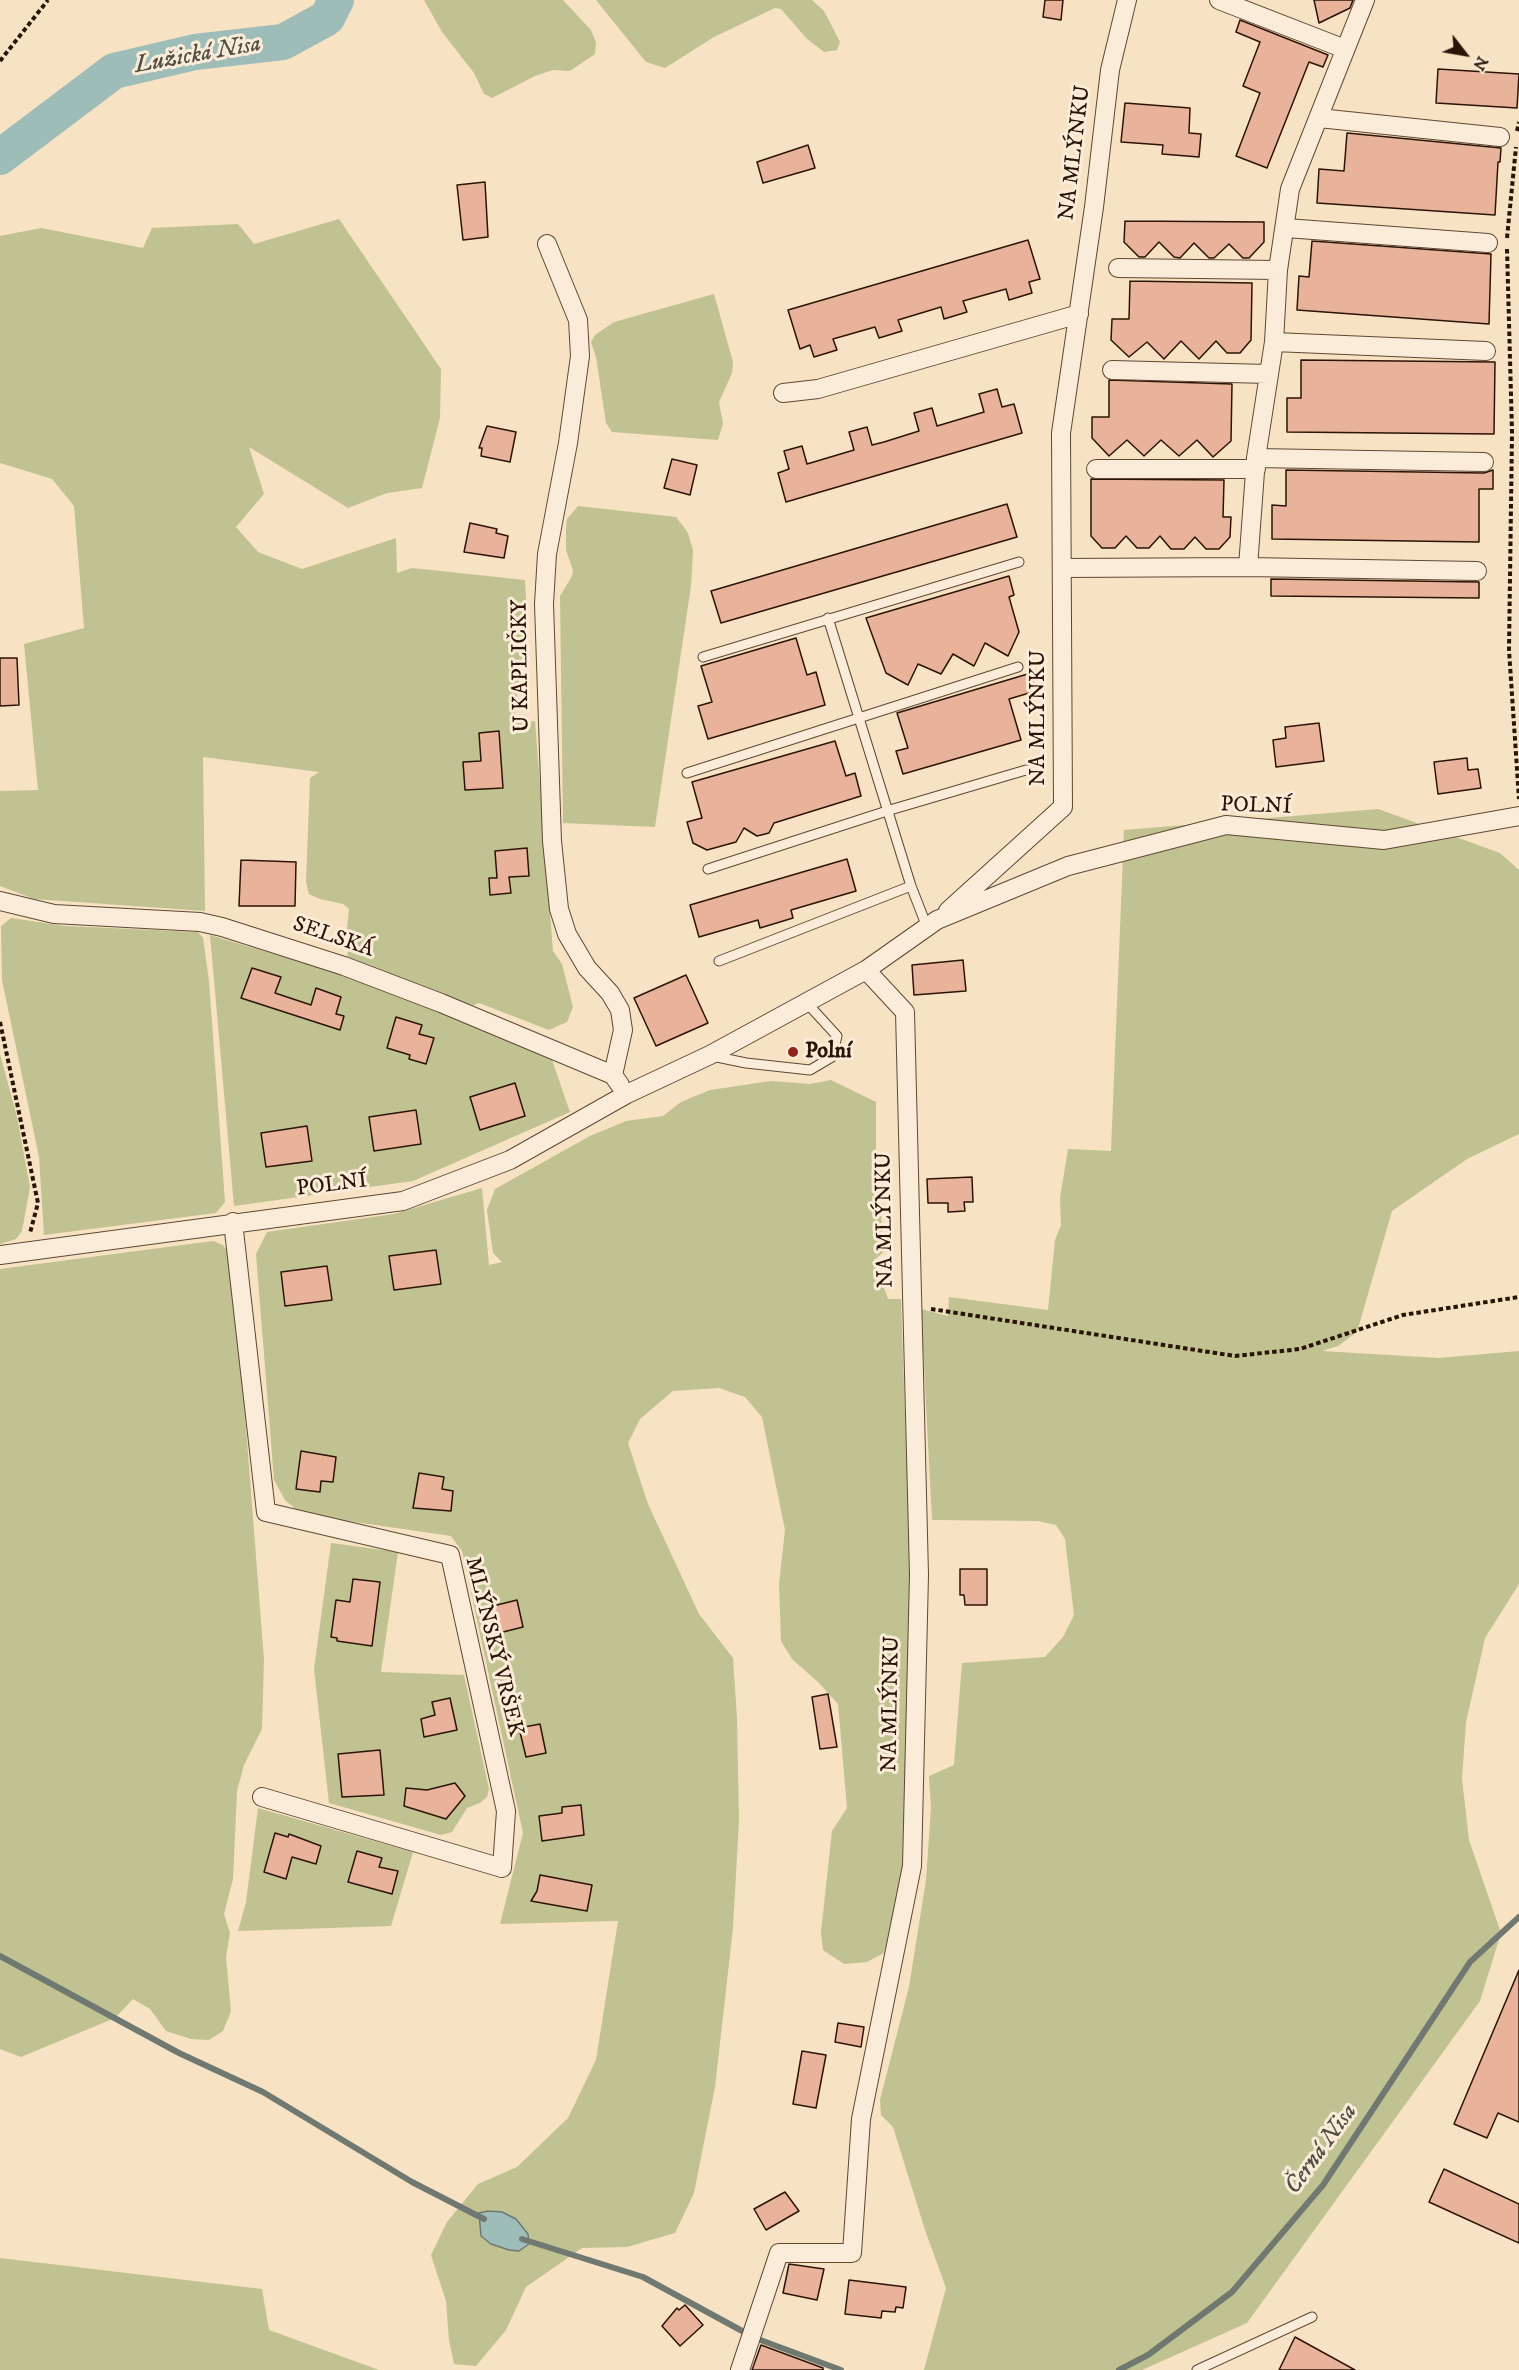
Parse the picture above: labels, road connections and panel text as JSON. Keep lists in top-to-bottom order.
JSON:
{
  "streets": {
    "street": [
      "NA MLÝNKU",
      "U KAPLIČKY",
      "POLNÍ",
      "SELSKÁ",
      "MLÝNSKÝ VRŠEK"
    ]
  },
  "crossings": [
    ["NA MLÝNKU", "POLNÍ"],
    ["U KAPLIČKY", "SELSKÁ"],
    ["POLNÍ", "MLÝNSKÝ VRŠEK"]
  ],
  "water": ["Lužická Nisa", "Černá Nisa"],
  "places": ["Polní"],
  "north": "bottom right"
}
